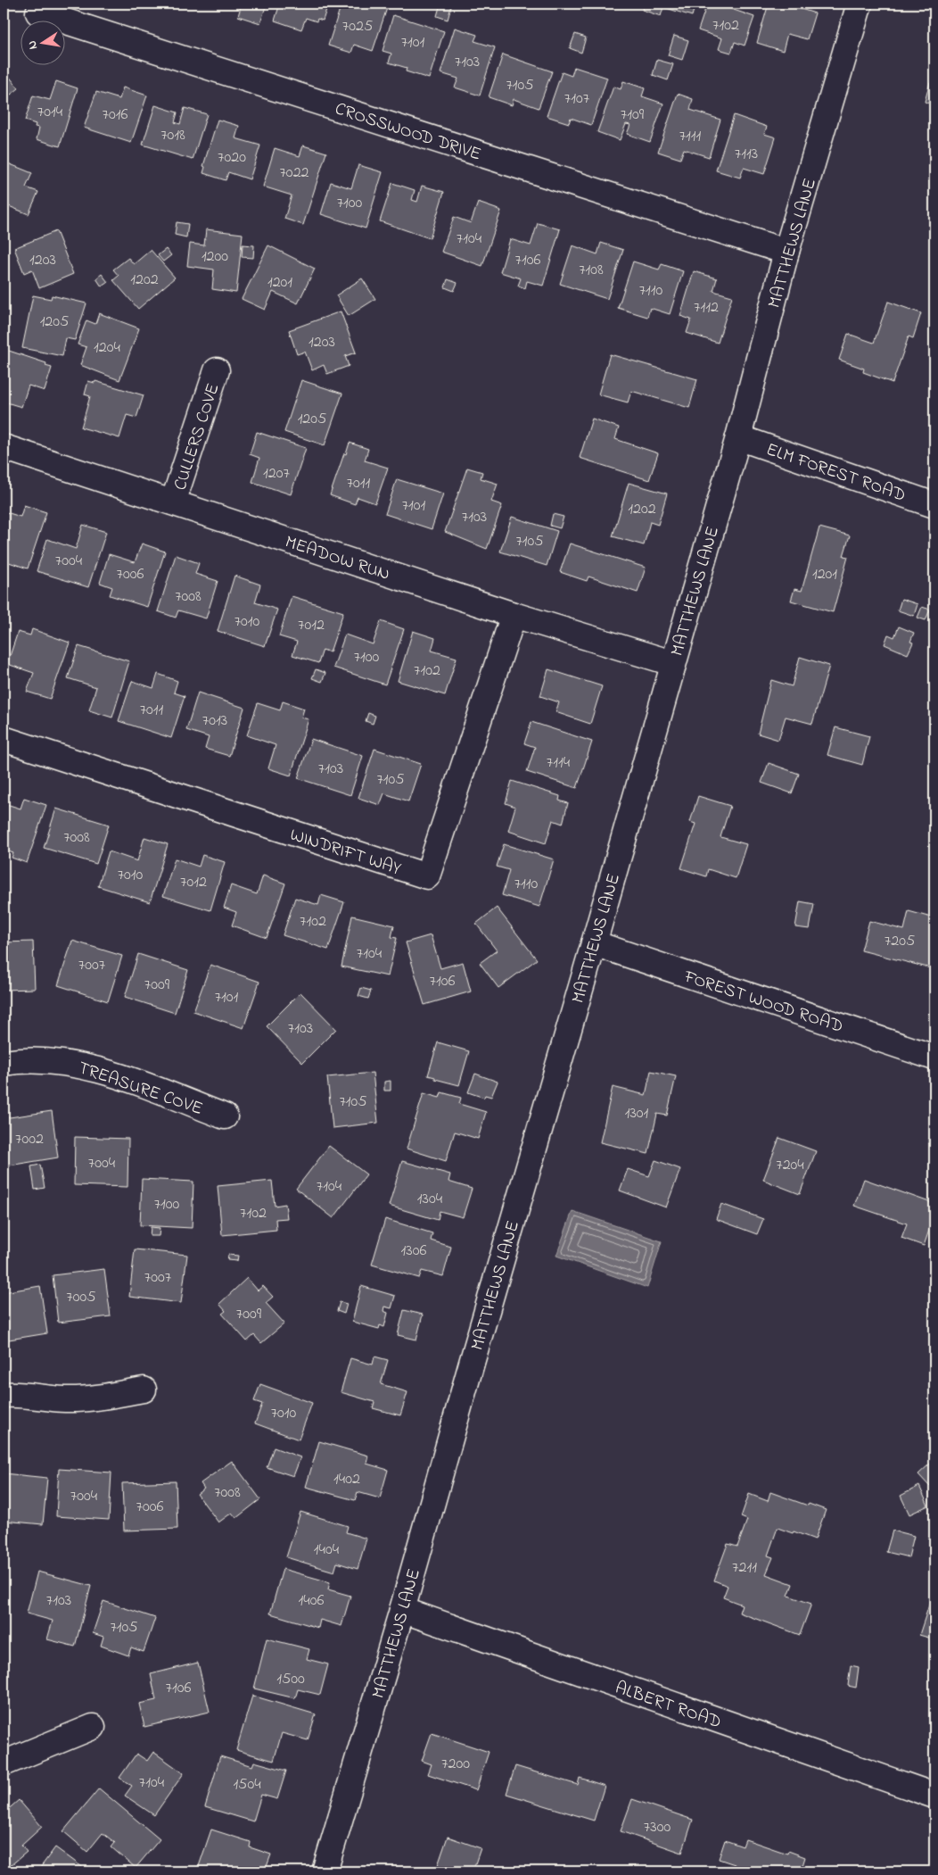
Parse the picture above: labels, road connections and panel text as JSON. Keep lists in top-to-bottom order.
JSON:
{
  "streets": {
    "street": [
      "CROSSWOOD DRIVE",
      "MATTHEWS LANE",
      "CULLERS COVE",
      "ELM FOREST ROAD",
      "MEADOW RUN",
      "WINDRIFT WAY",
      "FOREST WOOD ROAD",
      "TREASURE COVE",
      "ALBERT ROAD"
    ]
  },
  "crossings": [
    ["CROSSWOOD DRIVE", "MATTHEWS LANE"],
    ["MATTHEWS LANE", "ELM FOREST ROAD"],
    ["MATTHEWS LANE", "MEADOW RUN"],
    ["MATTHEWS LANE", "FOREST WOOD ROAD"],
    ["MATTHEWS LANE", "ALBERT ROAD"],
    ["CULLERS COVE", "MEADOW RUN"],
    ["MEADOW RUN", "WINDRIFT WAY"]
  ],
  "house_numbers": [
    "7102",
    "7025",
    "7101",
    "7103",
    "7105",
    "7107",
    "7014",
    "7016",
    "7109",
    "7018",
    "7111",
    "7113",
    "7020",
    "7022",
    "7100",
    "7104",
    "1200",
    "1203",
    "7106",
    "7108",
    "1202",
    "1201",
    "7110",
    "7112",
    "1205",
    "1203",
    "1204",
    "1205",
    "1207",
    "7011",
    "7101",
    "1202",
    "7103",
    "7105",
    "7004",
    "7006",
    "1201",
    "7008",
    "7010",
    "7012",
    "7100",
    "7102",
    "7011",
    "7013",
    "7114",
    "7103",
    "7105",
    "7008",
    "7010",
    "7012",
    "7110",
    "7102",
    "7205",
    "7104",
    "7007",
    "7106",
    "7009",
    "7101",
    "7103",
    "7105",
    "1301",
    "7002",
    "7004",
    "7204",
    "7104",
    "1304",
    "7100",
    "7102",
    "1306",
    "7007",
    "7005",
    "7009",
    "7010",
    "1402",
    "7008",
    "7004",
    "7006",
    "1404",
    "7211",
    "7103",
    "1406",
    "7105",
    "1500",
    "7106",
    "7200",
    "7104",
    "1504",
    "7300"
  ],
  "north": "left"
}
